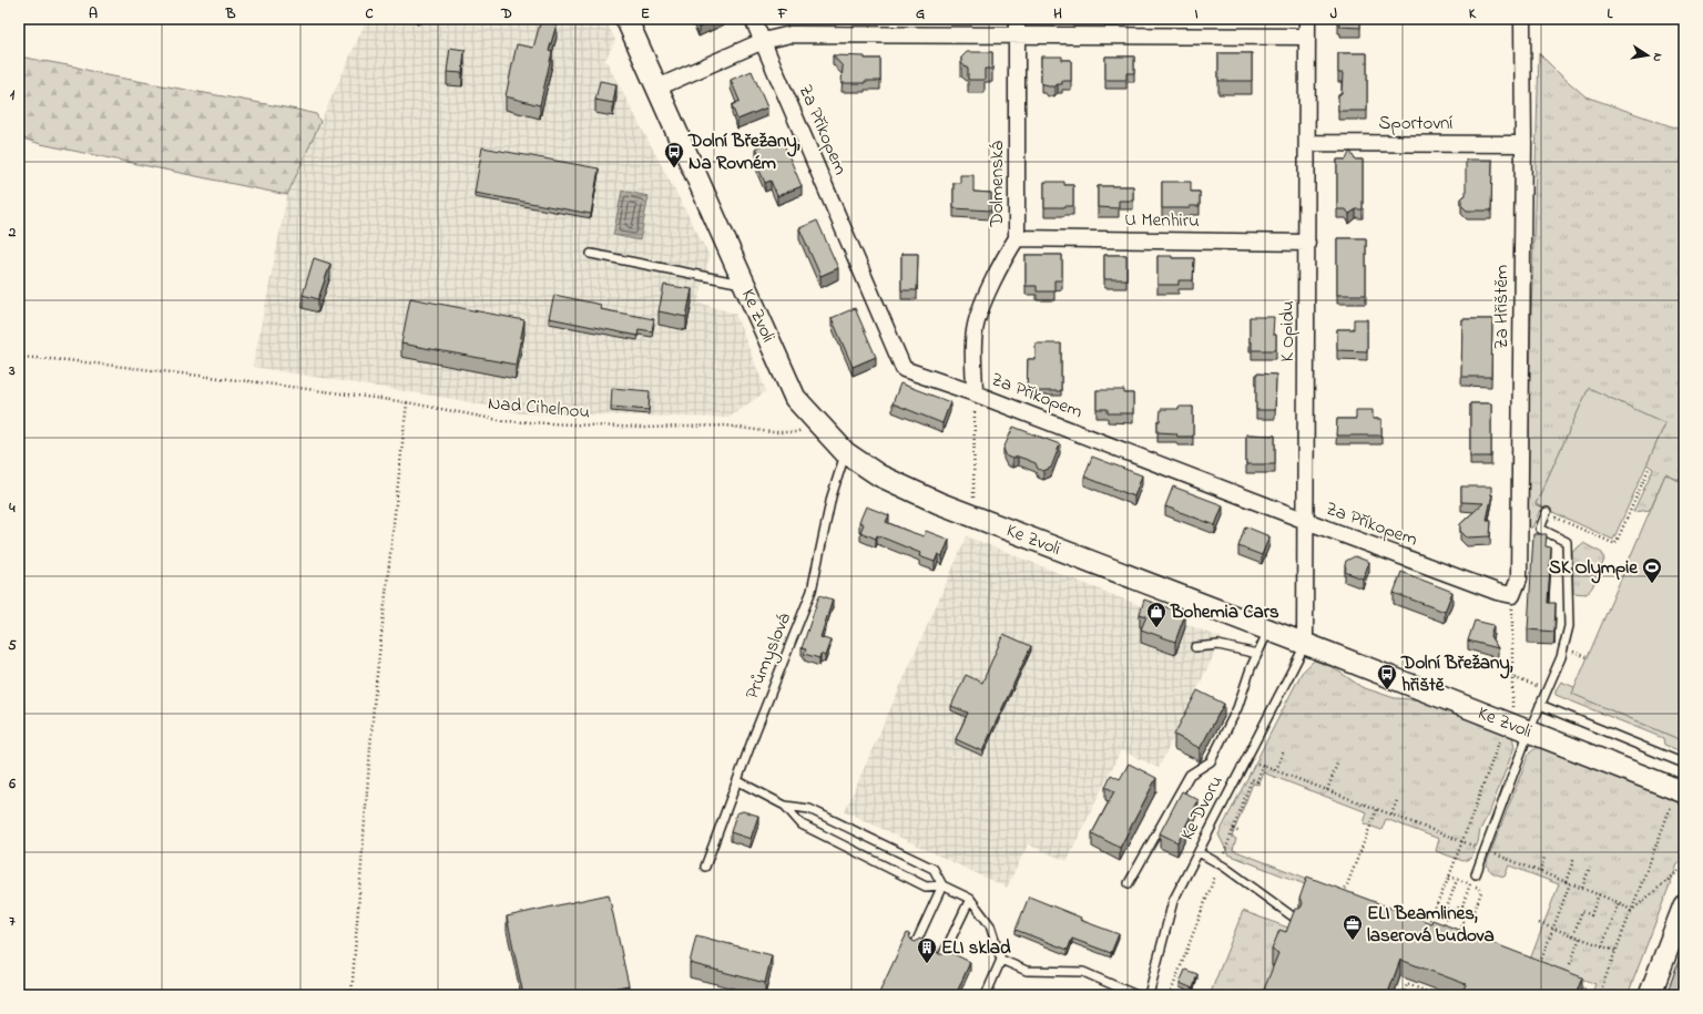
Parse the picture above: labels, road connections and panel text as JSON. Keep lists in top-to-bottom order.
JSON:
{
  "streets": {
    "street": [
      "Sportovní",
      "Za Příkopem",
      "Dolmenská",
      "U Menhiru",
      "Za Hřištěm",
      "Ke Zvoli",
      "K Opidu"
    ],
    "lane": ["Průmyslová", "Ke Dvoru"],
    "path": ["Nad Cihelnou"]
  },
  "crossings": [
    ["Sportovní", "Za Hřištěm"],
    ["Sportovní", "K Opidu"],
    ["Za Příkopem", "Dolmenská"],
    ["Za Příkopem", "Za Hřištěm"],
    ["Za Příkopem", "K Opidu"],
    ["Dolmenská", "U Menhiru"],
    ["U Menhiru", "K Opidu"],
    ["Ke Zvoli", "K Opidu"],
    ["Ke Zvoli", "Nad Cihelnou"],
    ["Ke Zvoli", "Průmyslová"],
    ["Ke Zvoli", "Ke Dvoru"],
    ["K Opidu", "Ke Dvoru"]
  ],
  "places": {
    "bus stop": ["Dolní Břežany, Na Rovném", "Dolní Břežany, hřiště"],
    "sports": ["SK Olympie"],
    "shop": ["Bohemia Cars"],
    "office": ["ELI Beamlines, laserová budova"],
    "building": ["ELI sklad"]
  },
  "north": "right",
  "grid": {
    "columns": [
      "A",
      "B",
      "C",
      "D",
      "E",
      "F",
      "G",
      "H",
      "I",
      "J",
      "K",
      "L"
    ],
    "rows": [
      "1",
      "2",
      "3",
      "4",
      "5",
      "6",
      "7"
    ]
  }
}
